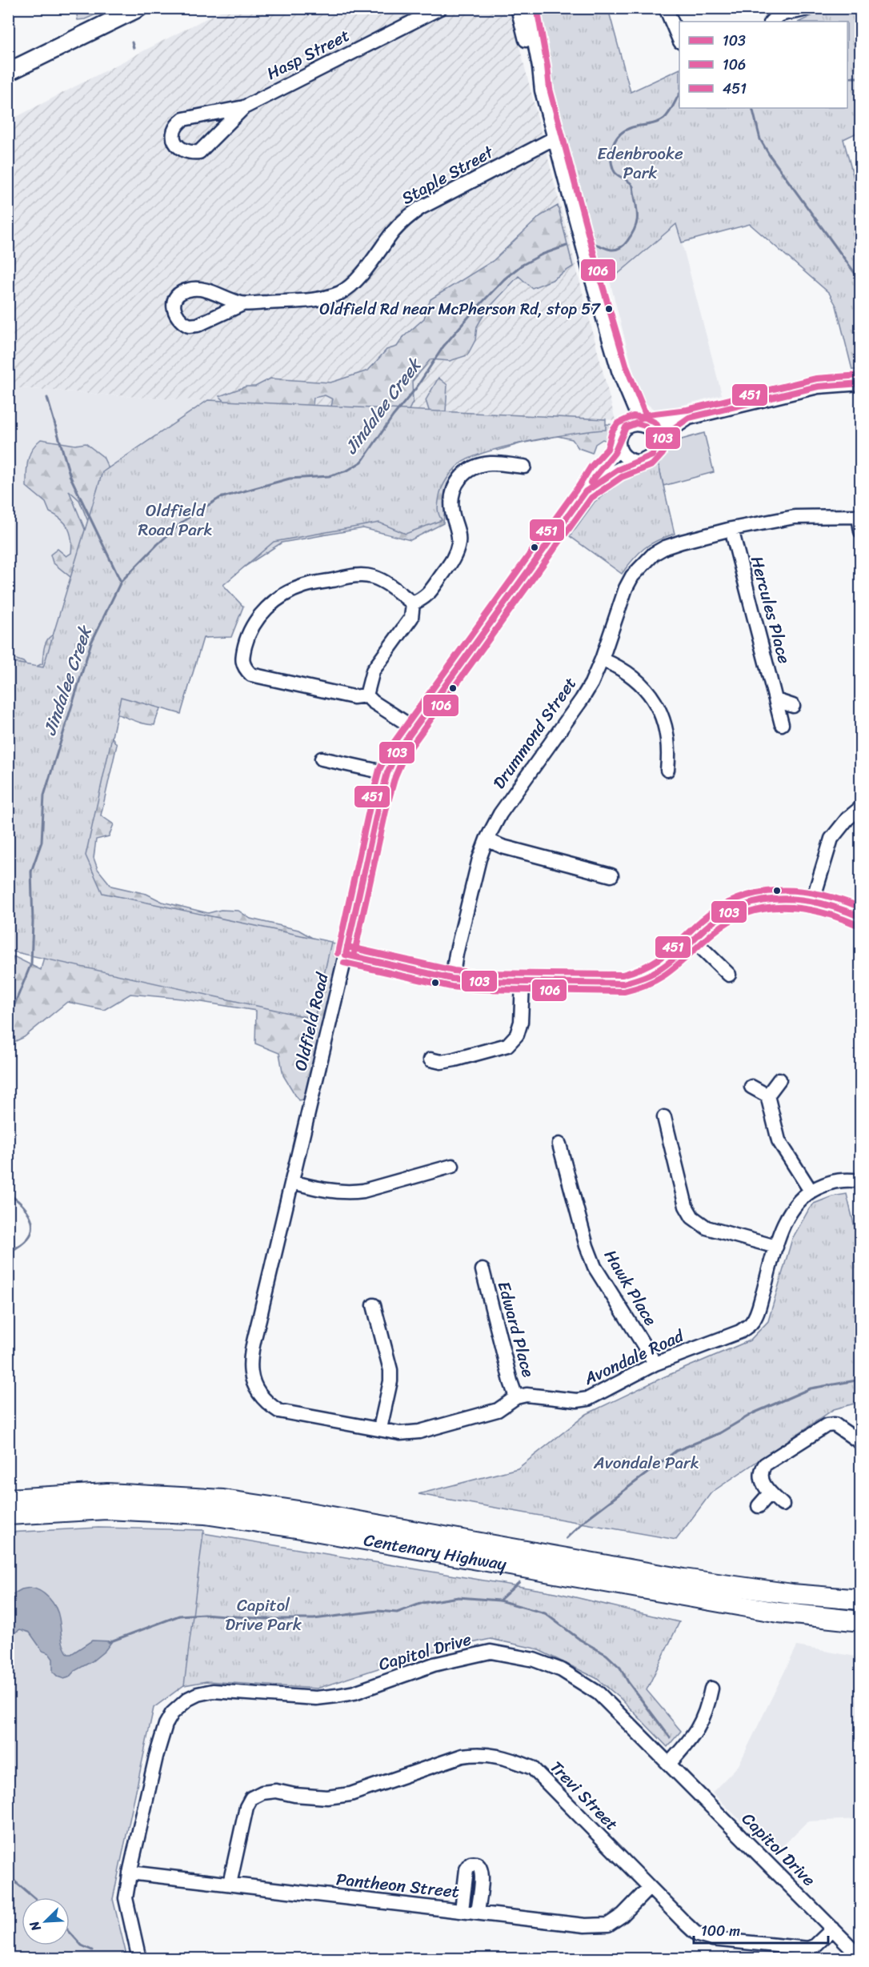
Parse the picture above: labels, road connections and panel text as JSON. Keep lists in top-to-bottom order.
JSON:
{
  "streets": {
    "highway": ["Centenary Highway"],
    "street": [
      "Hasp Street",
      "Staple Street",
      "Hercules Place",
      "Drummond Street",
      "Oldfield Road",
      "Hawk Place",
      "Edward Place",
      "Avondale Road",
      "Capitol Drive",
      "Trevi Street",
      "Pantheon Street"
    ]
  },
  "crossings": [
    ["Hercules Place", "Drummond Street"],
    ["Oldfield Road", "Avondale Road"],
    ["Hawk Place", "Avondale Road"],
    ["Edward Place", "Avondale Road"],
    ["Capitol Drive", "Trevi Street"],
    ["Capitol Drive", "Pantheon Street"],
    ["Trevi Street", "Pantheon Street"]
  ],
  "water": ["Jindalee Creek"],
  "parks": [
    "Edenbrooke Park",
    "Oldfield Road Park",
    "Avondale Park",
    "Capitol Drive Park"
  ],
  "places": ["Oldfield Rd near McPherson Rd, stop 57"],
  "lines": ["transit line 106", "transit line 451", "transit line 103"],
  "legend": ["103", "106", "451"],
  "scale_bar": "100 m",
  "north": "bottom left"
}
